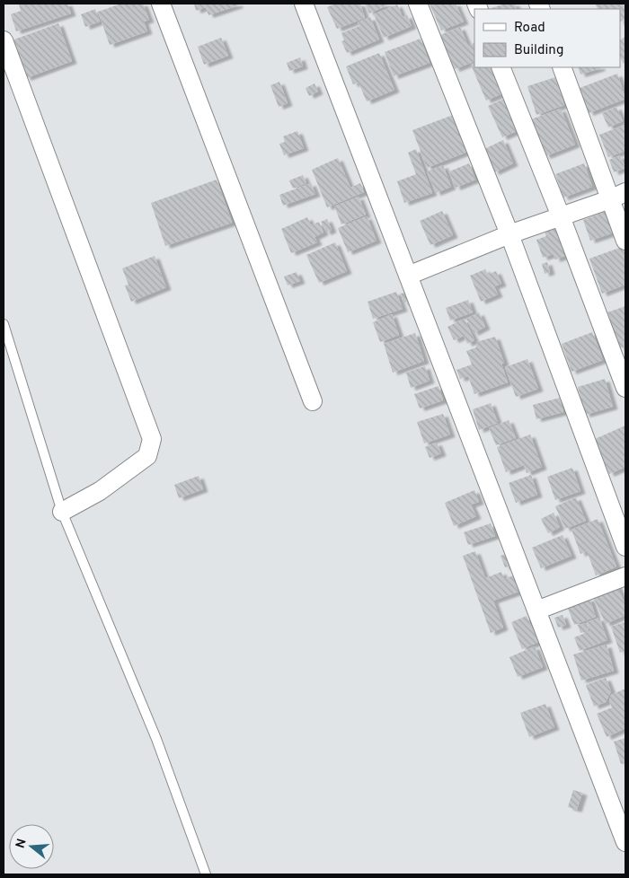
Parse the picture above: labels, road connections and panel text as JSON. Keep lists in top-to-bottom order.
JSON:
{
  "legend": ["Road", "Building"],
  "north": "left"
}
